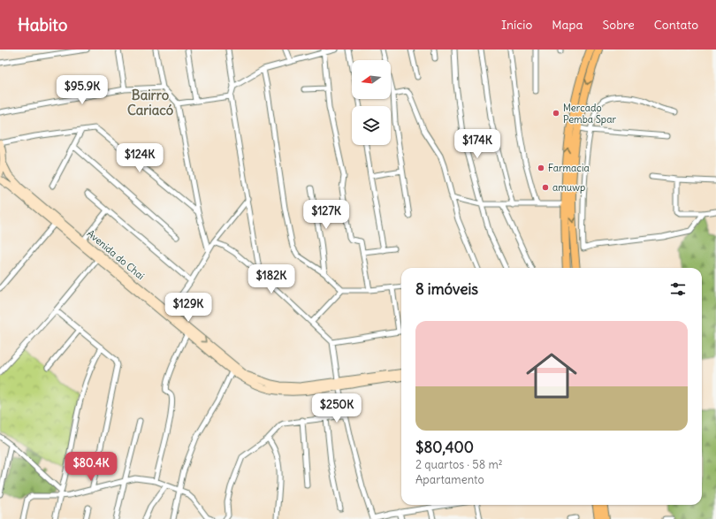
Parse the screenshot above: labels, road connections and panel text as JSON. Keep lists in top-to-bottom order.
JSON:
{
  "streets": {
    "main road": ["Avenida do Chai"]
  },
  "districts": ["Bairro Cariacó"],
  "places": ["Mercado Pemba Spar", "Farmacia", "amuwp"],
  "north": "left",
  "page": {
    "header": "Habito",
    "nav": [
      "Início",
      "Mapa",
      "Sobre",
      "Contato"
    ],
    "price": [
      "$95.9K",
      "$174K",
      "$124K",
      "$127K",
      "$182K",
      "$129K",
      "$250K",
      "$80.4K"
    ],
    "heading": "8 imóveis",
    "list": [
      {
        "name": "$80,400",
        "note": "2 quartos · 58 m² · Apartamento"
      }
    ]
  }
}
